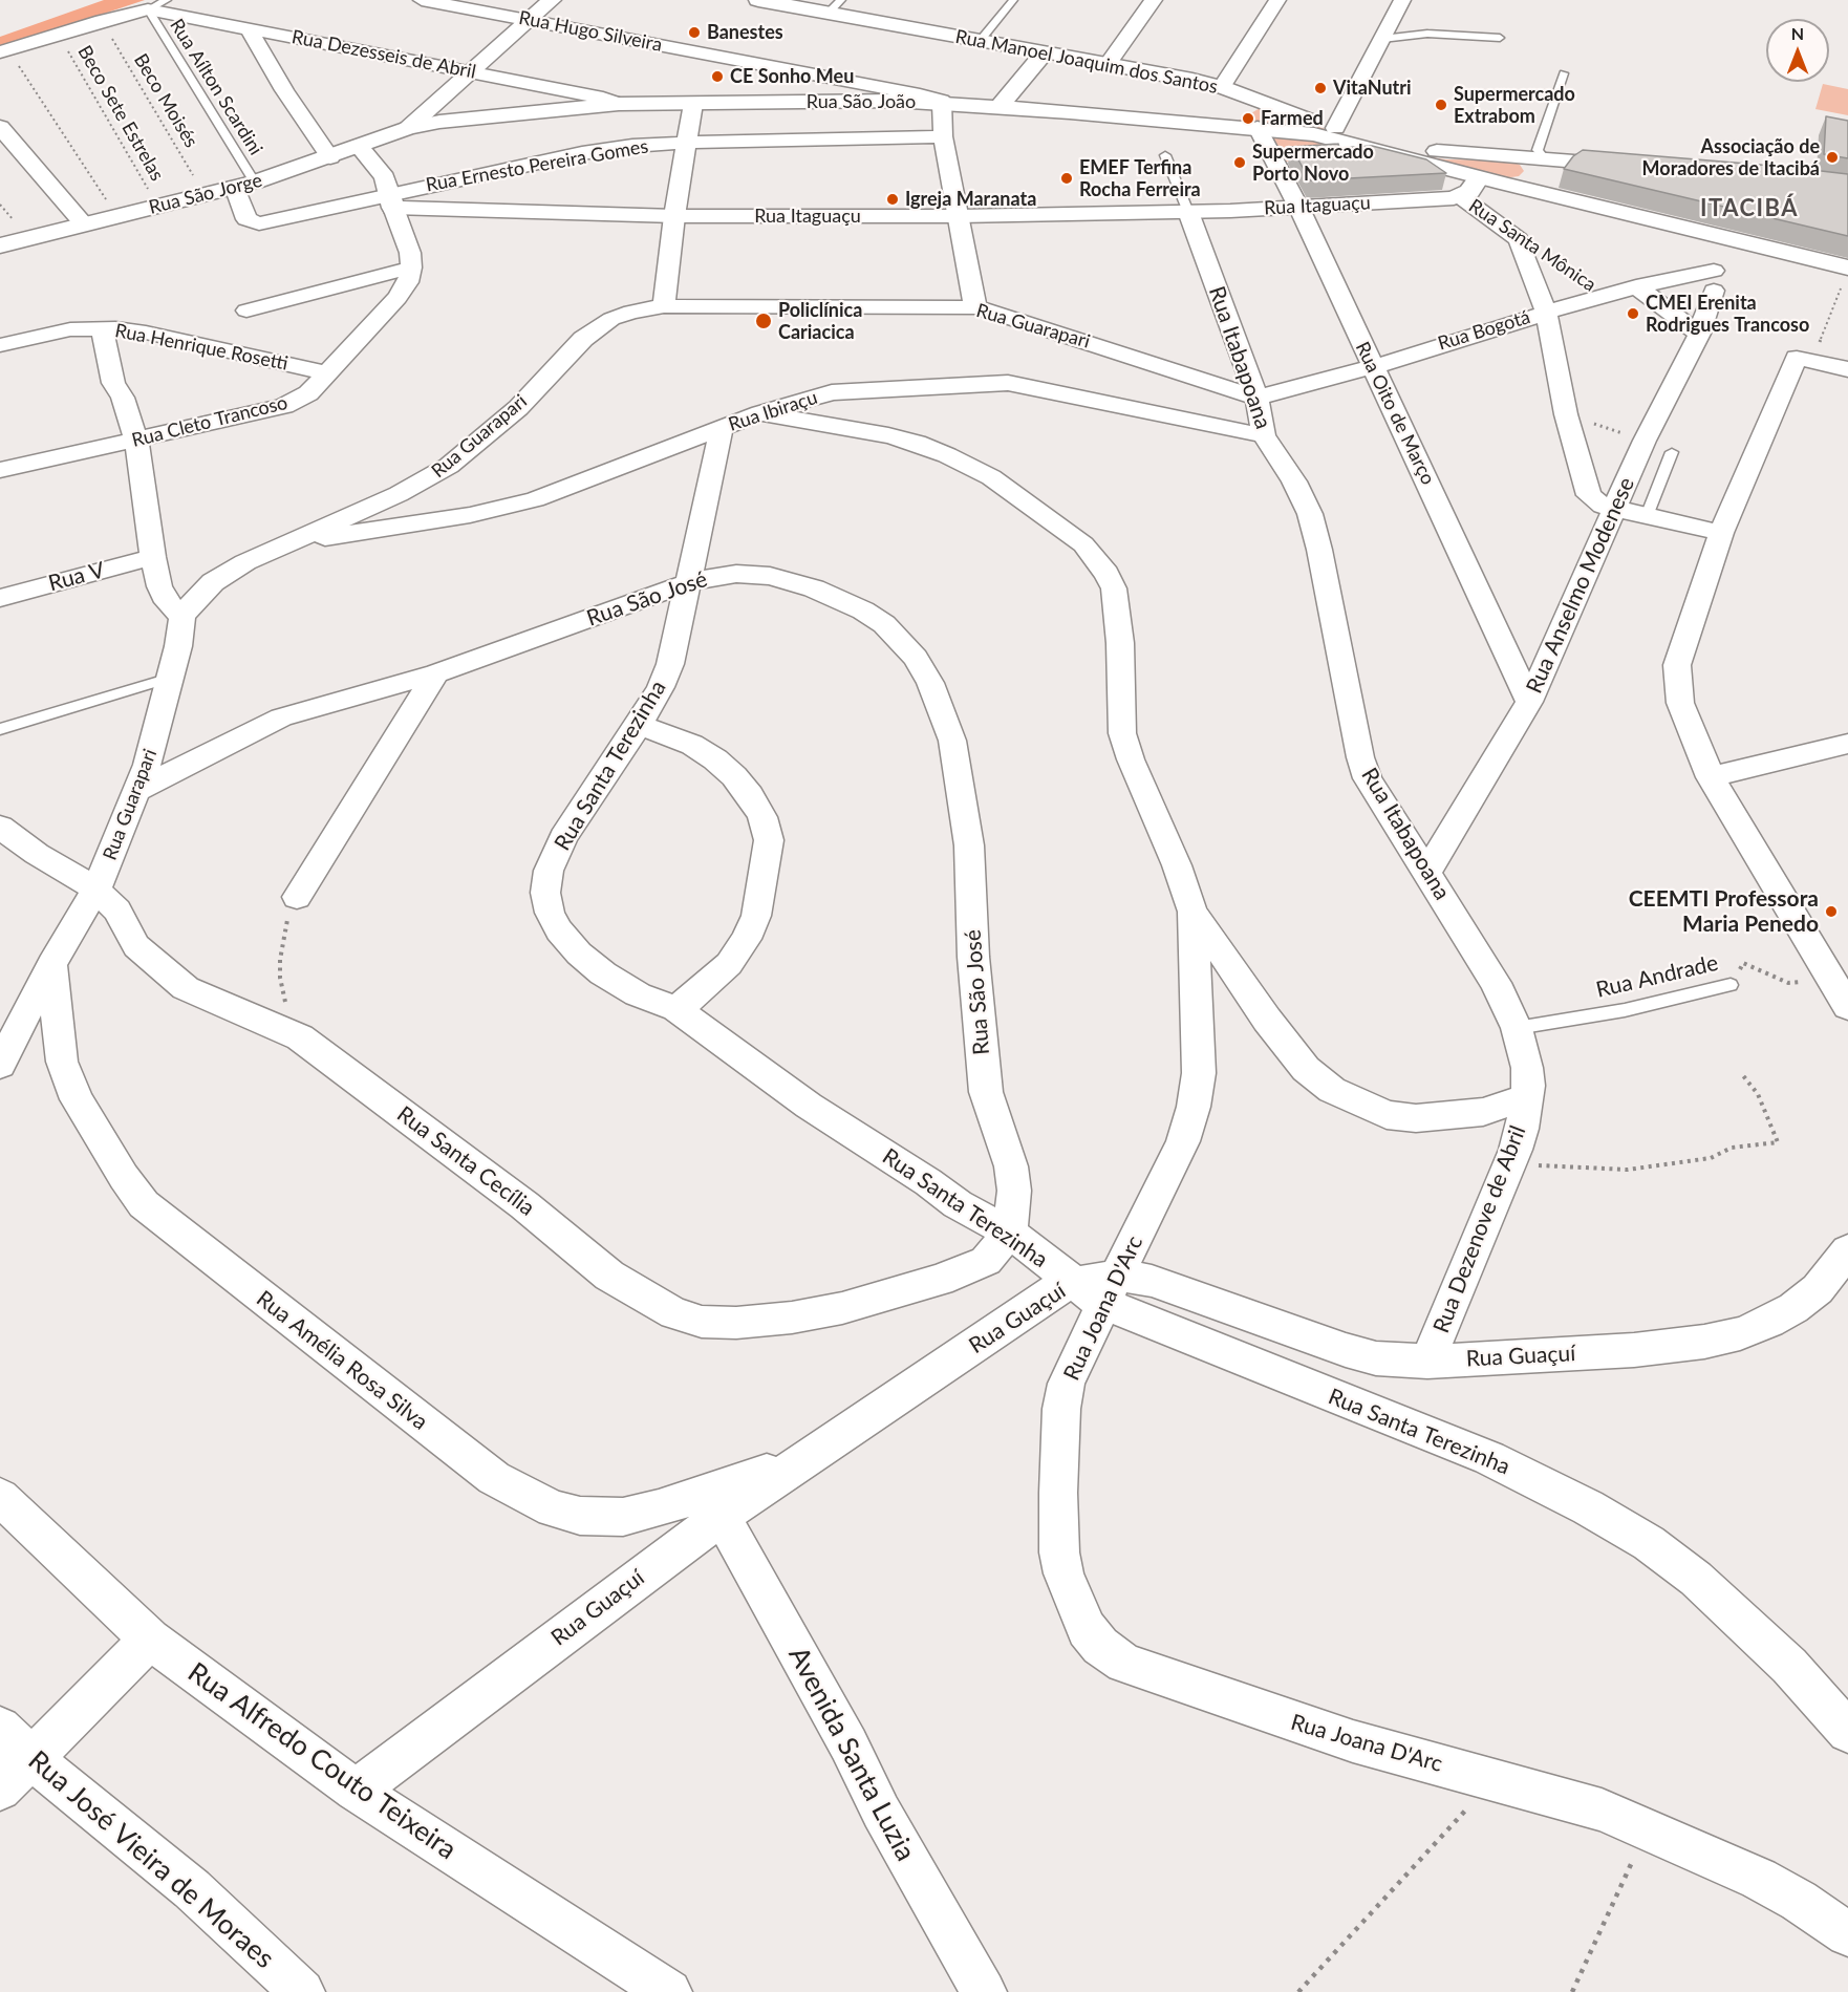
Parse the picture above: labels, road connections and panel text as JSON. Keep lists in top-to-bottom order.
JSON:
{
  "streets": {
    "main road": [
      "Rua Manoel Joaquim dos Santos",
      "Rua São João",
      "Rua São Jorge",
      "Rua Itaguaçu"
    ],
    "street": [
      "Rua Hugo Silveira",
      "Rua Dezesseis de Abril",
      "Rua Ernesto Pereira Gomes",
      "Rua Santa Mônica",
      "Rua Guarapari",
      "Rua Bogotá",
      "Rua Henrique Rosetti",
      "Rua Itabapoana",
      "Rua Ibiraçu",
      "Rua Oito de Março",
      "Rua Cleto Trancoso",
      "Rua V",
      "Rua Anselmo Modenese",
      "Rua São José",
      "Rua Santa Terezinha",
      "Rua Santa Cecília",
      "Rua Dezenove de Abril",
      "Rua Joana D'Arc",
      "Rua Guaçuí",
      "Rua Amélia Rosa Silva",
      "Avenida Santa Luzia",
      "Rua Alfredo Couto Teixeira",
      "Rua José Vieira de Moraes"
    ],
    "lane": ["Rua Aílton Scardini", "Rua Andrade"],
    "path": ["Beco Moisés", "Beco Sete Estrelas"]
  },
  "crossings": [
    ["Rua Hugo Silveira", "Rua São João"],
    ["Rua Dezesseis de Abril", "Rua Aílton Scardini"],
    ["Rua Dezesseis de Abril", "Rua São João"],
    ["Rua Aílton Scardini", "Rua Ernesto Pereira Gomes"],
    ["Rua Aílton Scardini", "Rua São Jorge"],
    ["Beco Moisés", "Rua São Jorge"],
    ["Rua São João", "Rua São Jorge"],
    ["Rua São João", "Rua Oito de Março"],
    ["Beco Sete Estrelas", "Rua São Jorge"],
    ["Rua Ernesto Pereira Gomes", "Rua São Jorge"],
    ["Rua Ernesto Pereira Gomes", "Rua Itaguaçu"],
    ["Rua Itaguaçu", "Rua Santa Mônica"],
    ["Rua Itaguaçu", "Rua Itabapoana"],
    ["Rua Itaguaçu", "Rua Oito de Março"],
    ["Rua Santa Mônica", "Rua Bogotá"],
    ["Rua Guarapari", "Rua Bogotá"],
    ["Rua Guarapari", "Rua Itabapoana"],
    ["Rua Guarapari", "Rua Ibiraçu"],
    ["Rua Guarapari", "Rua São José"],
    ["Rua Guarapari", "Rua Santa Cecília"],
    ["Rua Guarapari", "Rua Amélia Rosa Silva"],
    ["Rua Bogotá", "Rua Itabapoana"],
    ["Rua Bogotá", "Rua Oito de Março"],
    ["Rua Bogotá", "Rua Anselmo Modenese"],
    ["Rua Henrique Rosetti", "Rua Cleto Trancoso"],
    ["Rua Itabapoana", "Rua Ibiraçu"],
    ["Rua Itabapoana", "Rua Anselmo Modenese"],
    ["Rua Itabapoana", "Rua Andrade"],
    ["Rua Itabapoana", "Rua Dezenove de Abril"],
    ["Rua Ibiraçu", "Rua Santa Terezinha"],
    ["Rua Ibiraçu", "Rua Joana D'Arc"],
    ["Rua Oito de Março", "Rua Anselmo Modenese"],
    ["Rua São José", "Rua Santa Terezinha"],
    ["Rua São José", "Rua Santa Cecília"],
    ["Rua Santa Terezinha", "Rua Santa Cecília"],
    ["Rua Santa Terezinha", "Rua Joana D'Arc"],
    ["Rua Santa Terezinha", "Rua Guaçuí"],
    ["Rua Dezenove de Abril", "Rua Guaçuí"],
    ["Rua Joana D'Arc", "Rua Guaçuí"],
    ["Rua Guaçuí", "Rua Amélia Rosa Silva"],
    ["Rua Guaçuí", "Avenida Santa Luzia"],
    ["Rua Guaçuí", "Rua Alfredo Couto Teixeira"]
  ],
  "districts": ["ITACIBÁ"],
  "places": [
    "Banestes",
    "CE Sonho Meu",
    "VitaNutri",
    "Supermercado Extrabom",
    "Farmed",
    "Associação de Moradores de Itacibá",
    "Supermercado Porto Novo",
    "EMEF Terfina Rocha Ferreira",
    "Igreja Maranata",
    "CMEI Erenita Rodrigues Trancoso",
    "Policlínica Cariacica",
    "CEEMTI Professora Maria Penedo"
  ],
  "north": "top"
}
